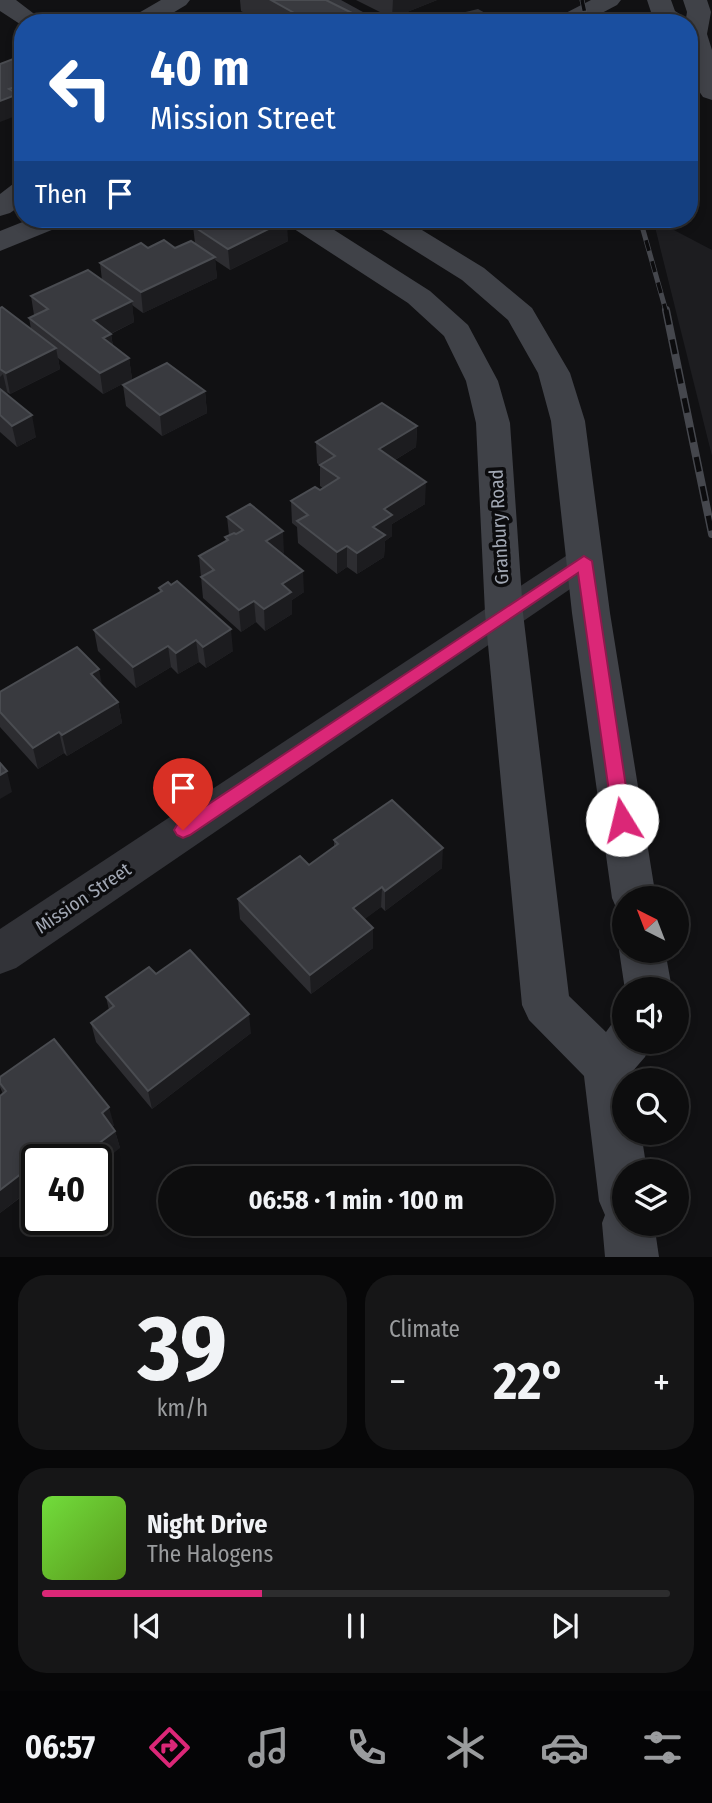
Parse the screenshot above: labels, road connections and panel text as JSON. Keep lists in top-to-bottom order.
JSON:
{
  "streets": {
    "street": ["Granbury Road", "Mission Street"]
  },
  "crossings": [
    ["Granbury Road", "Mission Street"]
  ],
  "north": "top left",
  "page": {
    "turn": ["40 m", "Mission Street"],
    "then": "Then",
    "limit": "40",
    "trip": "06:58 · 1 min · 100 m",
    "tile": [
      ["39", "km/h"],
      "Climate"
    ],
    "heat": ["−", "22°", "+"],
    "song": ["Night Drive", "The Halogens"],
    "tabs": "06:57"
  }
}
